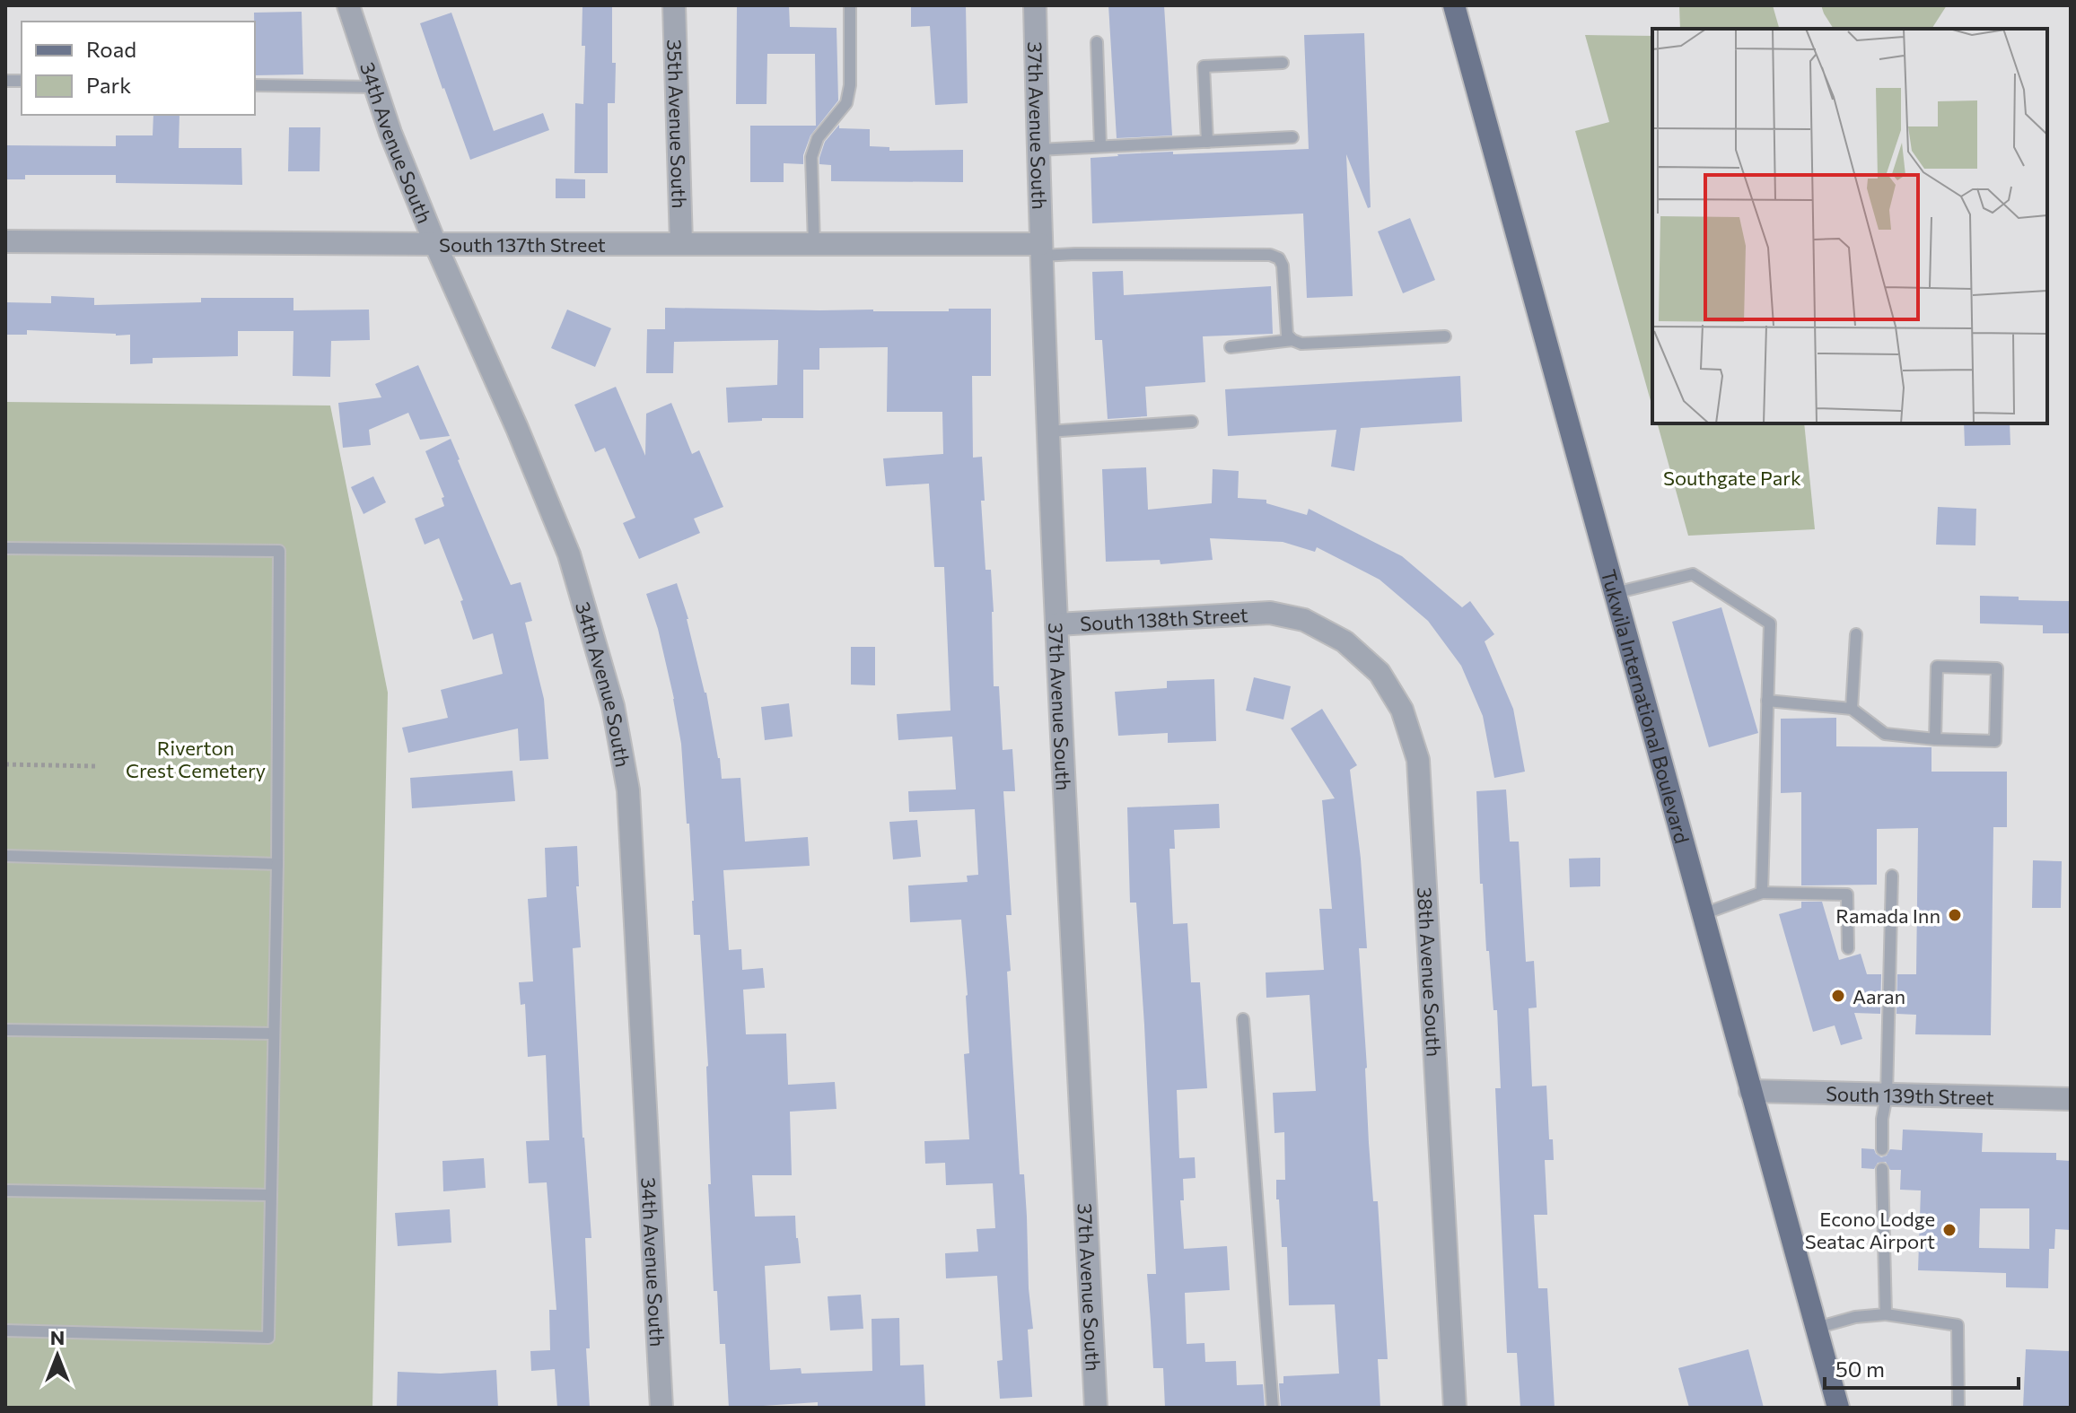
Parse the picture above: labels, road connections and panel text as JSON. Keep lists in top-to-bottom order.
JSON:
{
  "streets": {
    "main road": ["Tukwila International Boulevard"],
    "street": [
      "35th Avenue South",
      "37th Avenue South",
      "34th Avenue South",
      "South 137th Street",
      "South 138th Street",
      "38th Avenue South",
      "South 139th Street"
    ]
  },
  "crossings": [
    ["35th Avenue South", "South 137th Street"],
    ["37th Avenue South", "South 137th Street"],
    ["37th Avenue South", "South 138th Street"],
    ["34th Avenue South", "South 137th Street"],
    ["South 138th Street", "38th Avenue South"],
    ["Tukwila International Boulevard", "South 139th Street"]
  ],
  "parks": ["Southgate Park", "Riverton Crest Cemetery"],
  "places": ["Ramada Inn", "Aaran", "Econo Lodge Seatac Airport"],
  "legend": ["Road", "Park"],
  "scale_bar": "50 m",
  "north": "top"
}
